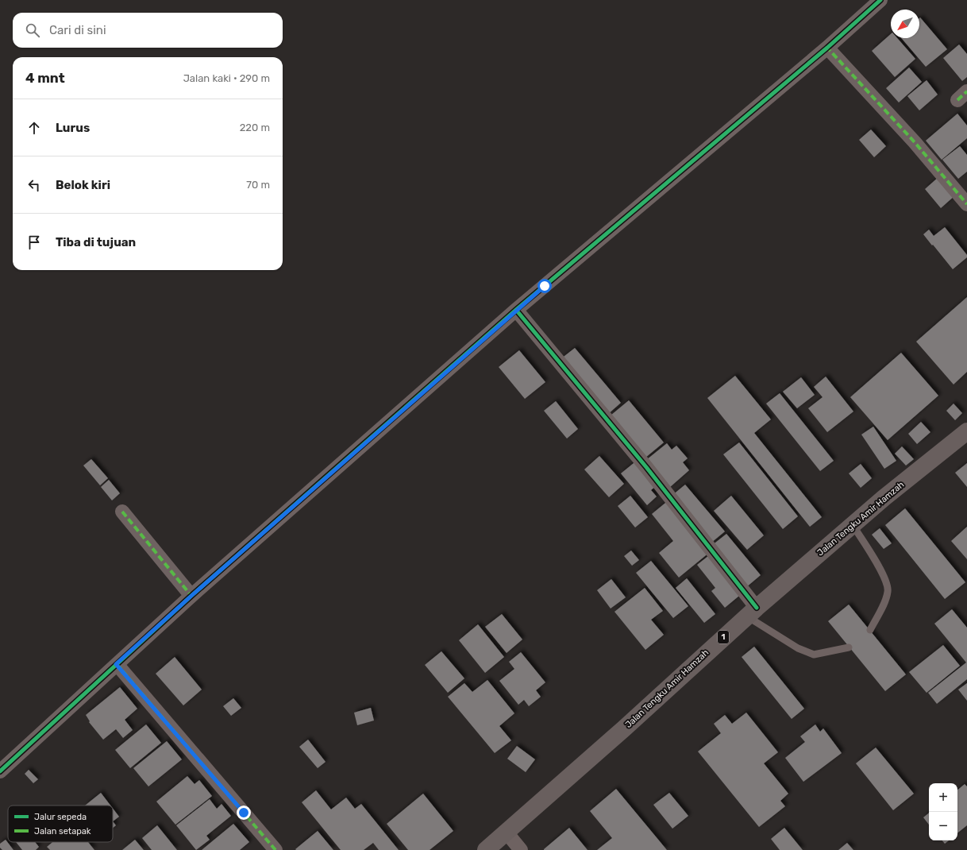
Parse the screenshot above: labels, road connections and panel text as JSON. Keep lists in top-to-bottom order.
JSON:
{
  "streets": {
    "highway": ["Jalan Tengku Amir Hamzah", "1"]
  },
  "legend": ["Jalur sepeda", "Jalan setapak"],
  "north": "bottom left",
  "page": {
    "search": "Cari di sini",
    "heading": ["4 mnt", "Jalan kaki · 290 m"],
    "list": [
      ["Lurus", "220 m"],
      ["Belok kiri", "70 m"],
      "Tiba di tujuan"
    ],
    "map_buttons": ["+", "−"]
  }
}
